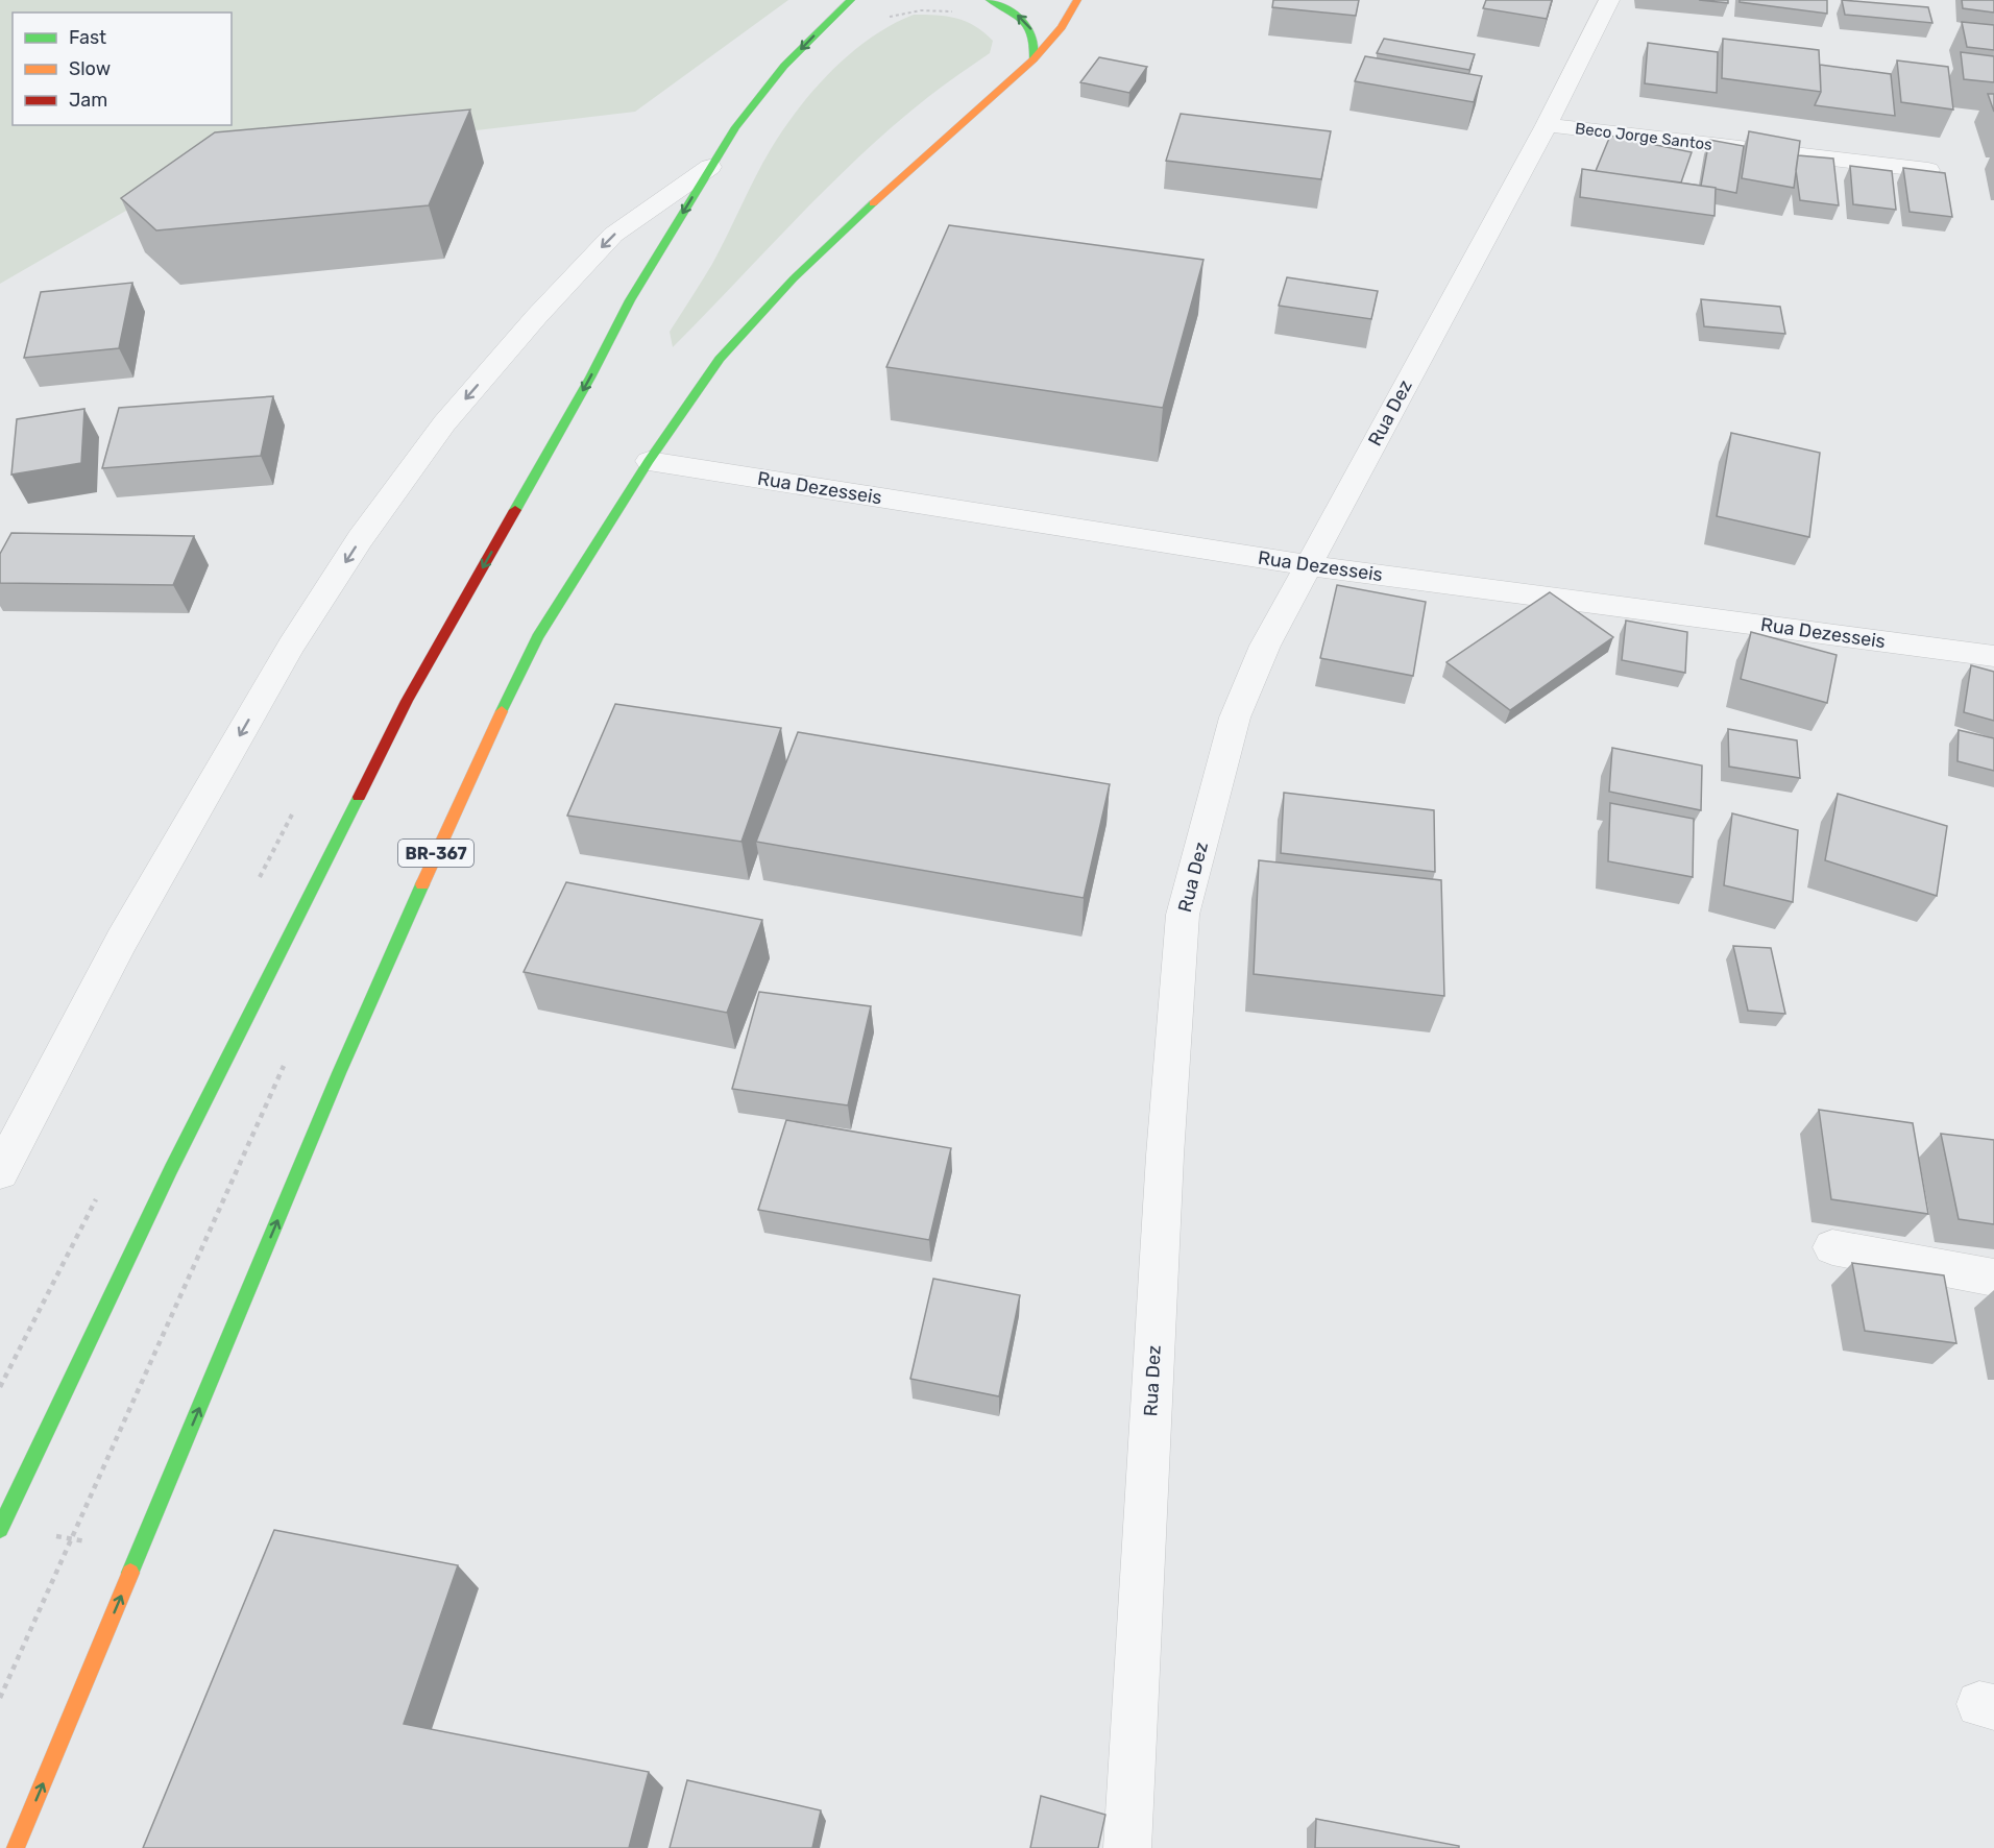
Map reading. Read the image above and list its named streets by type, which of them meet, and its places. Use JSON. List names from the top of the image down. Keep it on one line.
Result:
{"streets":{"main road":["BR-367"],"street":["Beco Jorge Santos","Rua Dez","Rua Dezesseis"]},"crossings":[["Beco Jorge Santos","Rua Dez"],["Rua Dez","Rua Dezesseis"],["Rua Dezesseis","BR-367"]],"legend":["Fast","Slow","Jam"]}
